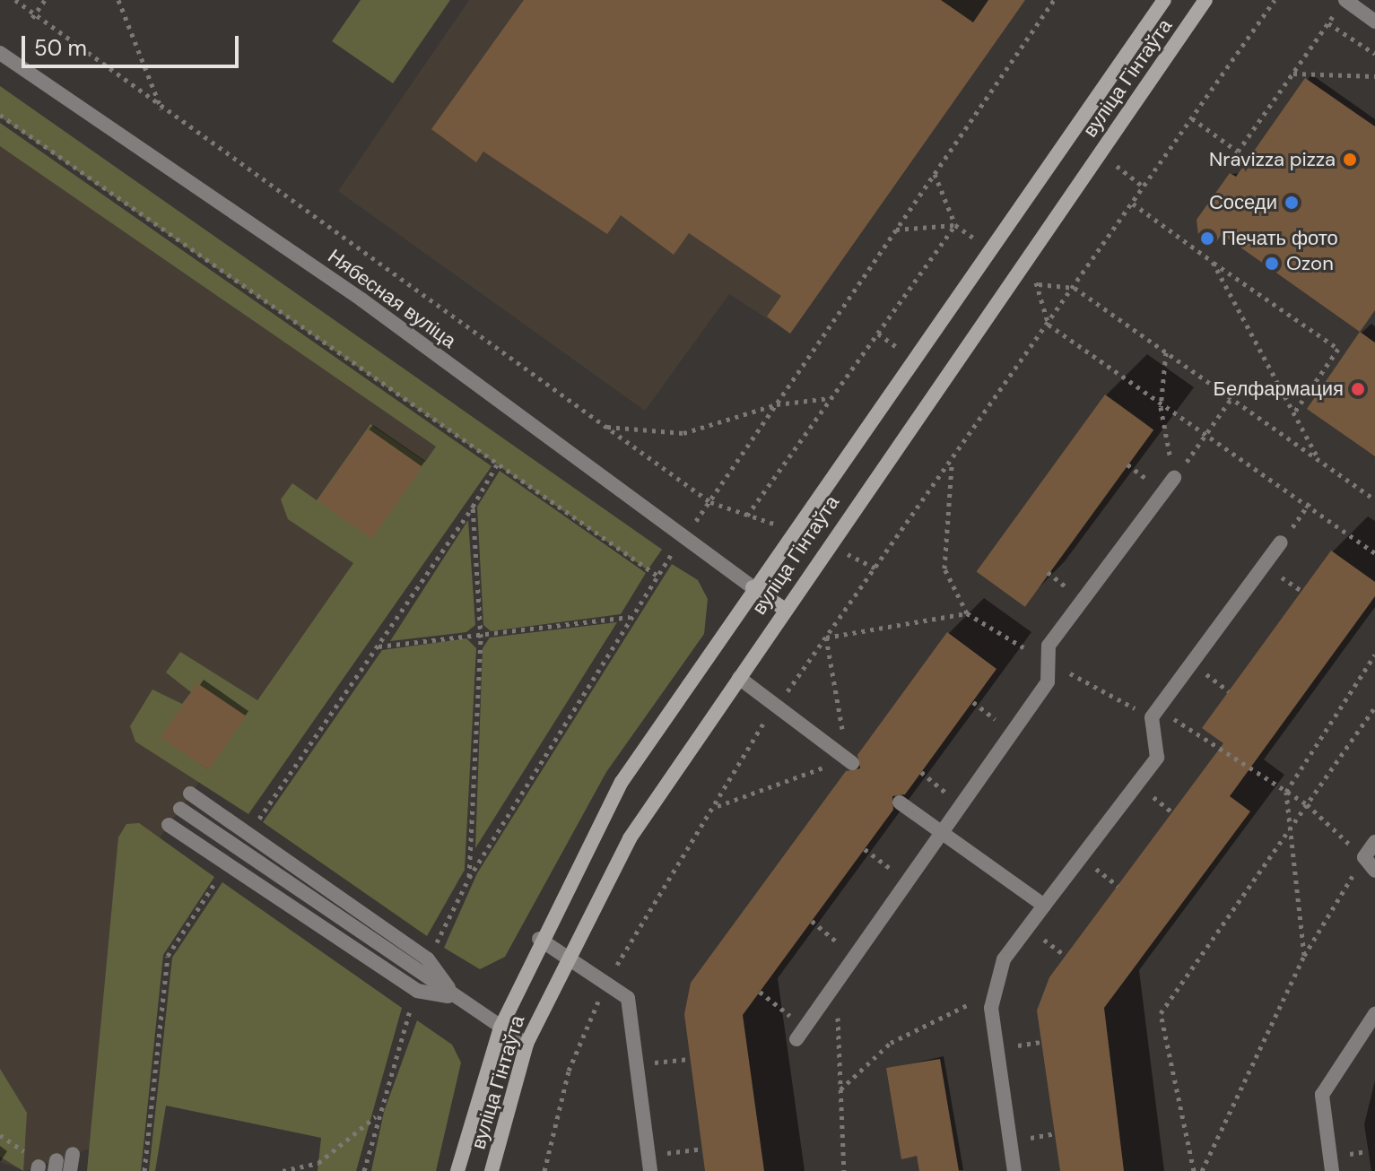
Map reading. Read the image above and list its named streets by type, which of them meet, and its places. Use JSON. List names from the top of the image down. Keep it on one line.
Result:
{"streets":{"main road":["вуліца Гінтаўта"],"street":["Нябесная вуліца"]},"crossings":[["вуліца Гінтаўта","Нябесная вуліца"]],"places":["Nravizza pizza","Соседи","Печать фото","Ozon","Белфармация"],"scale_bar":"50 m"}
